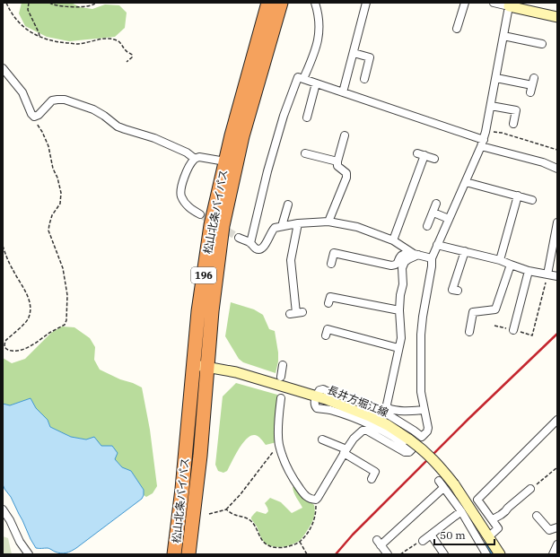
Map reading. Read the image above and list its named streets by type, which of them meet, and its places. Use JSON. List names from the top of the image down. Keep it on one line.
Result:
{"streets":{"highway":["松山北条バイパス","196"],"main road":["長井方堀江線"]},"crossings":[["松山北条バイパス","長井方堀江線"]],"scale_bar":"50 m"}
